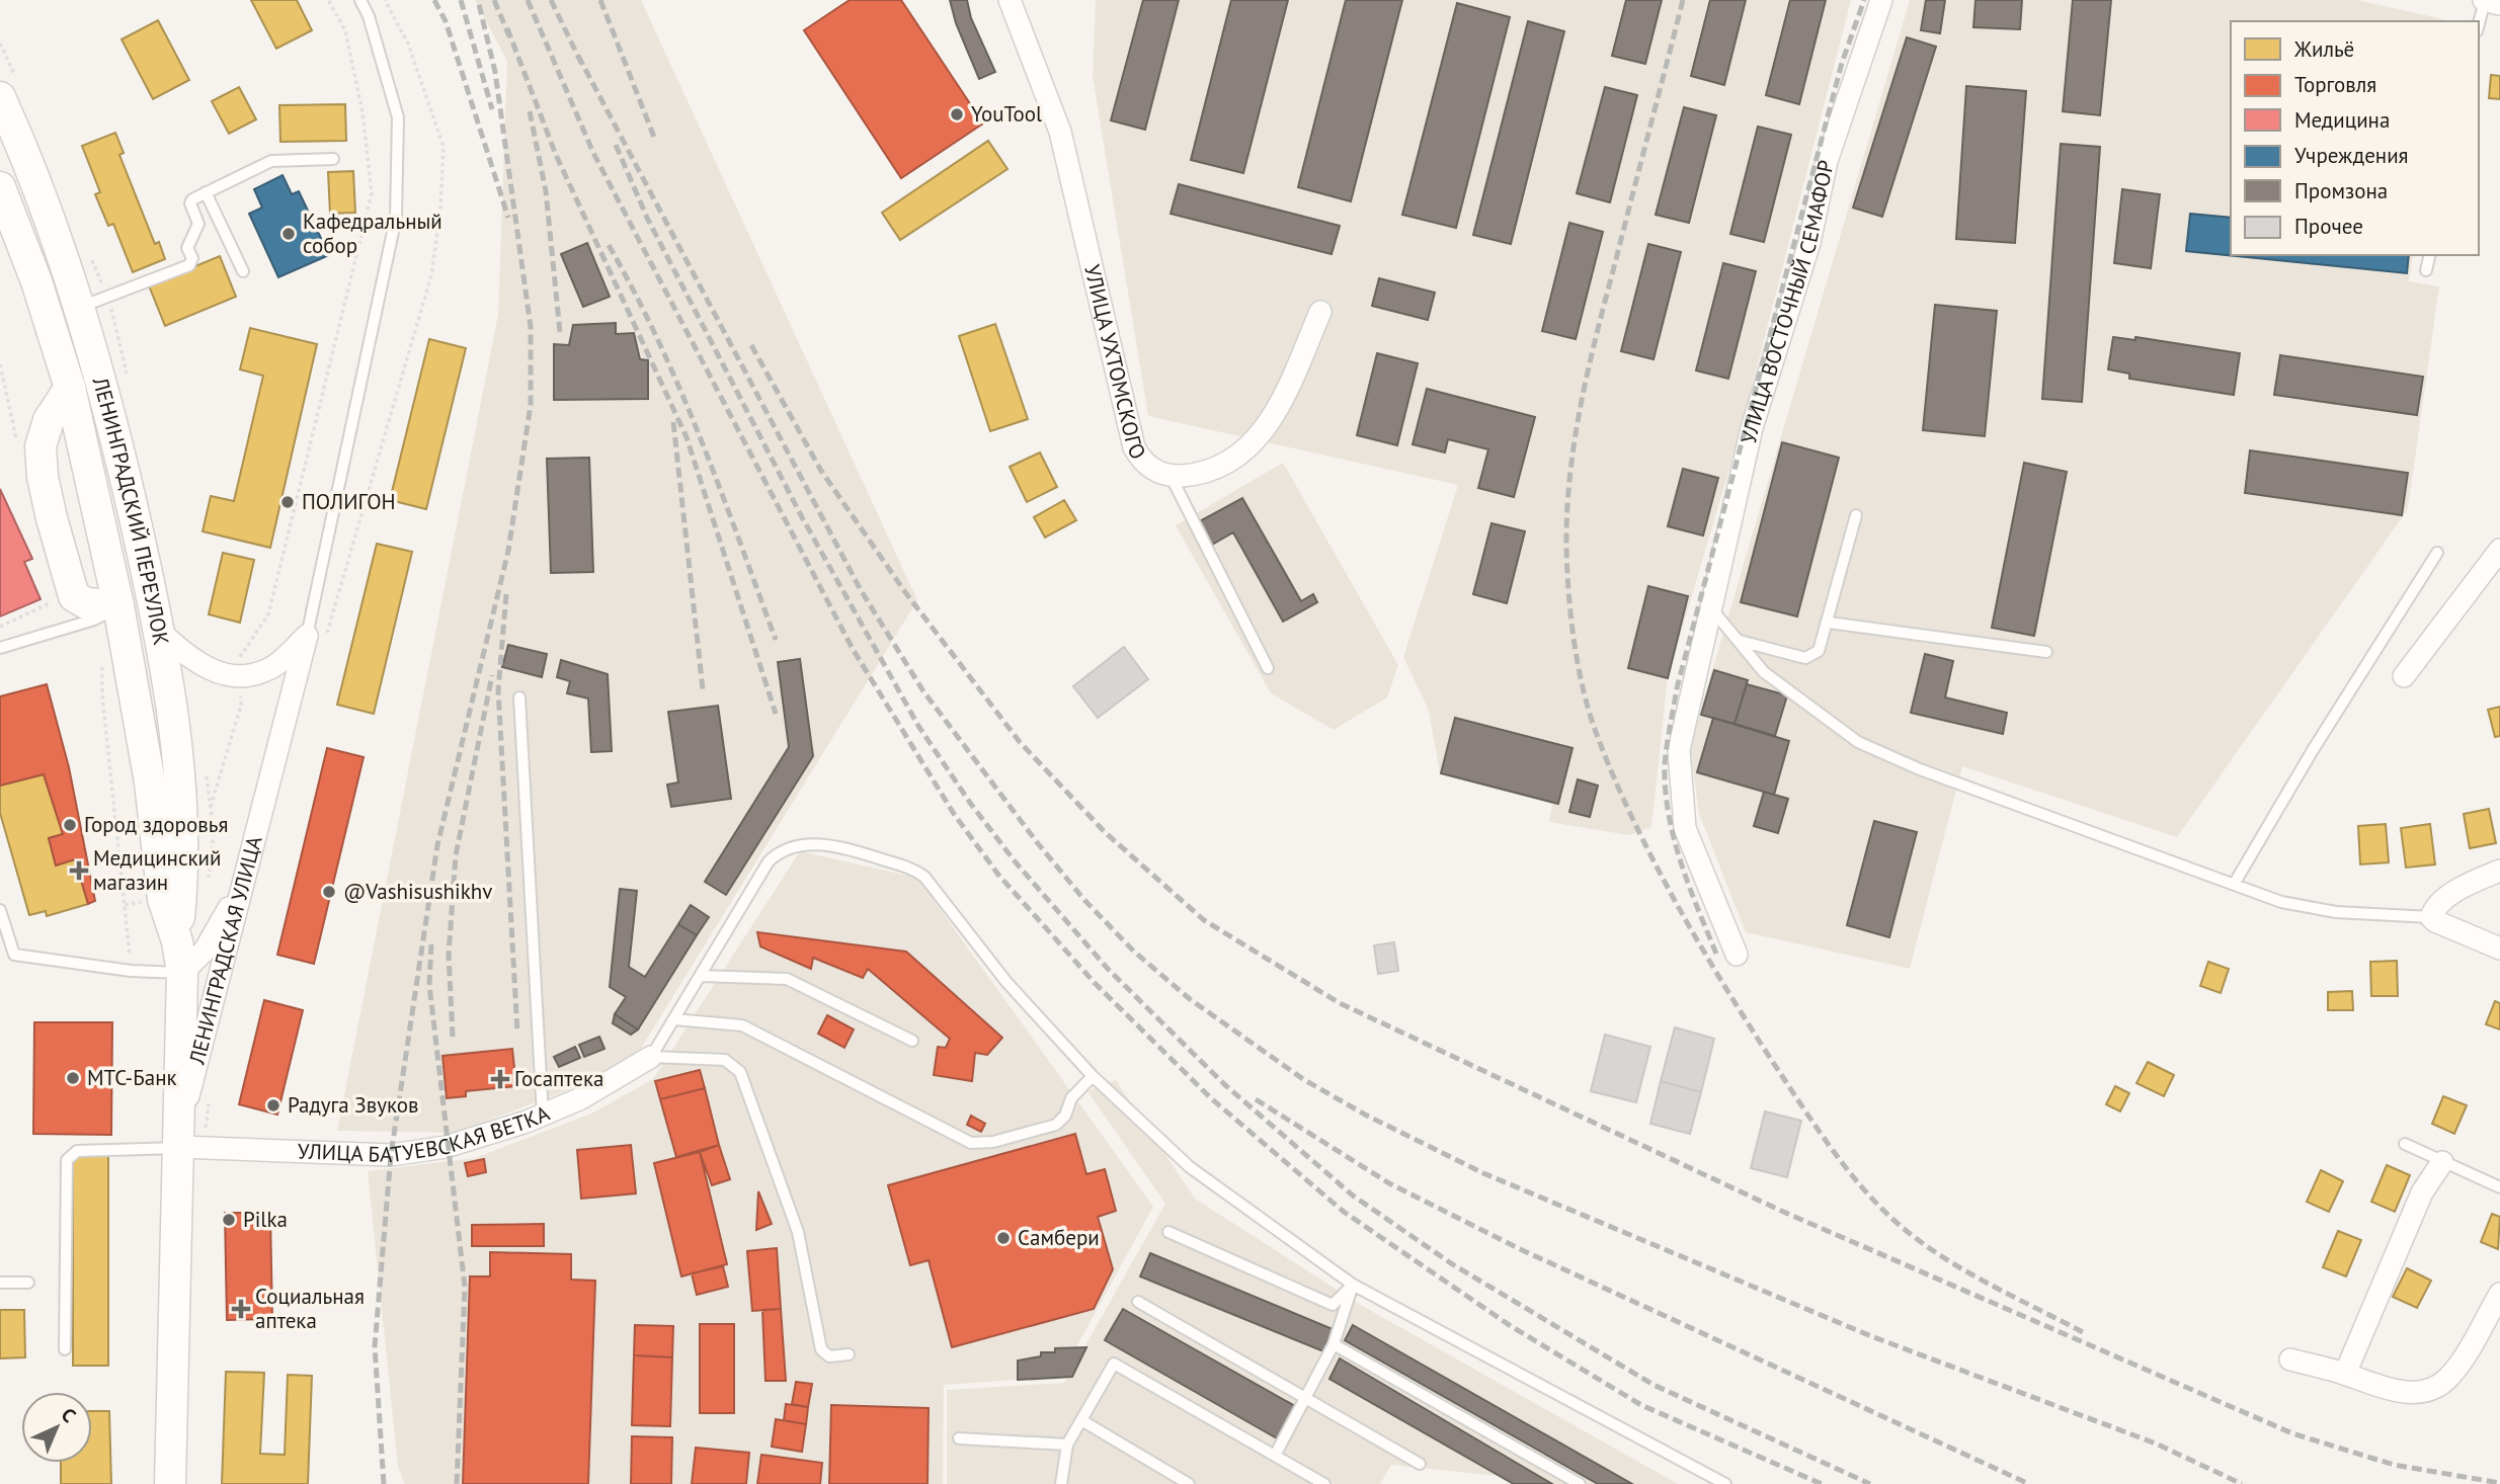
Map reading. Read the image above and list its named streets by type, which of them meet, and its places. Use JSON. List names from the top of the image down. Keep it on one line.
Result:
{"streets":{"main road":["ЛЕНИНГРАДСКИЙ ПЕРЕУЛОК","ЛЕНИНГРАДСКАЯ УЛИЦА"],"street":["УЛИЦА ВОСТОЧНЫЙ СЕМАФОР","УЛИЦА УХТОМСКОГО","УЛИЦА БАТУЕВСКАЯ ВЕТКА"]},"crossings":[["ЛЕНИНГРАДСКИЙ ПЕРЕУЛОК","ЛЕНИНГРАДСКАЯ УЛИЦА"],["ЛЕНИНГРАДСКИЙ ПЕРЕУЛОК","УЛИЦА БАТУЕВСКАЯ ВЕТКА"],["ЛЕНИНГРАДСКАЯ УЛИЦА","УЛИЦА БАТУЕВСКАЯ ВЕТКА"]],"places":{"other":["YouTool","Кафедральный собор","ПОЛИГОН","Город здоровья","@Vashisushikhv","МТС-Банк","Радуга Звуков","Pilka","Самбери"],"health":["Медицинский магазин","Госаптека","Социальная аптека"]},"legend":["Жильё","Торговля","Медицина","Учреждения","Промзона","Прочее"],"north":"top right"}
